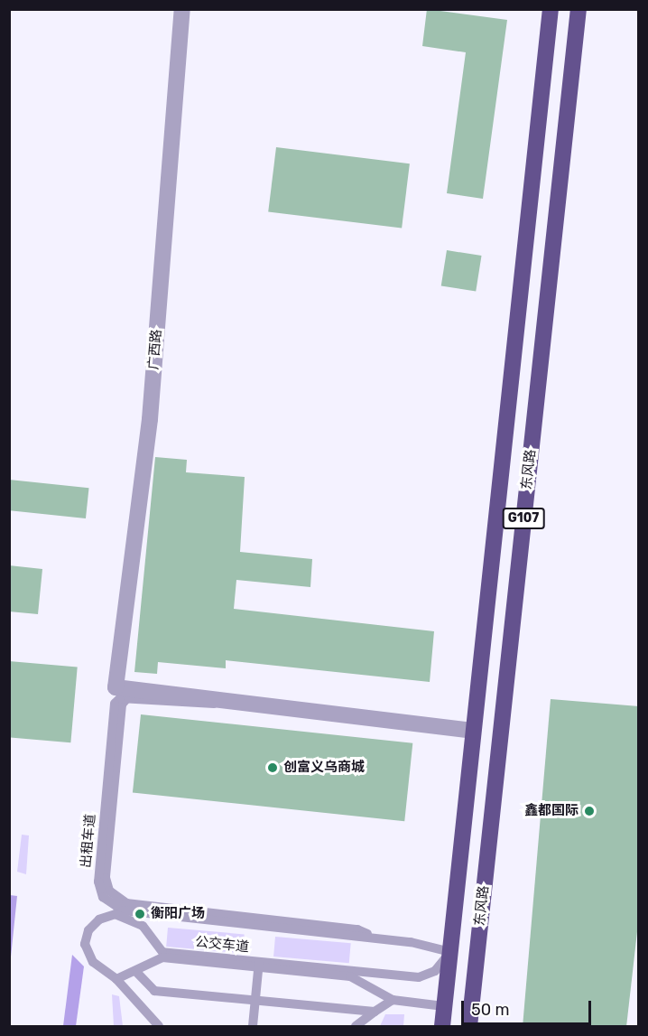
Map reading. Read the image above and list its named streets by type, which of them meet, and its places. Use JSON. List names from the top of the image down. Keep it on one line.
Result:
{"streets":{"highway":["东风路","G107"],"street":["广西路"],"lane":["出租车道","公交车道"]},"crossings":[["广西路","出租车道"],["东风路","出租车道"],["东风路","公交车道"],["出租车道","公交车道"]],"places":["创富义乌商城","鑫都国际","衡阳广场"],"scale_bar":"50 m"}
